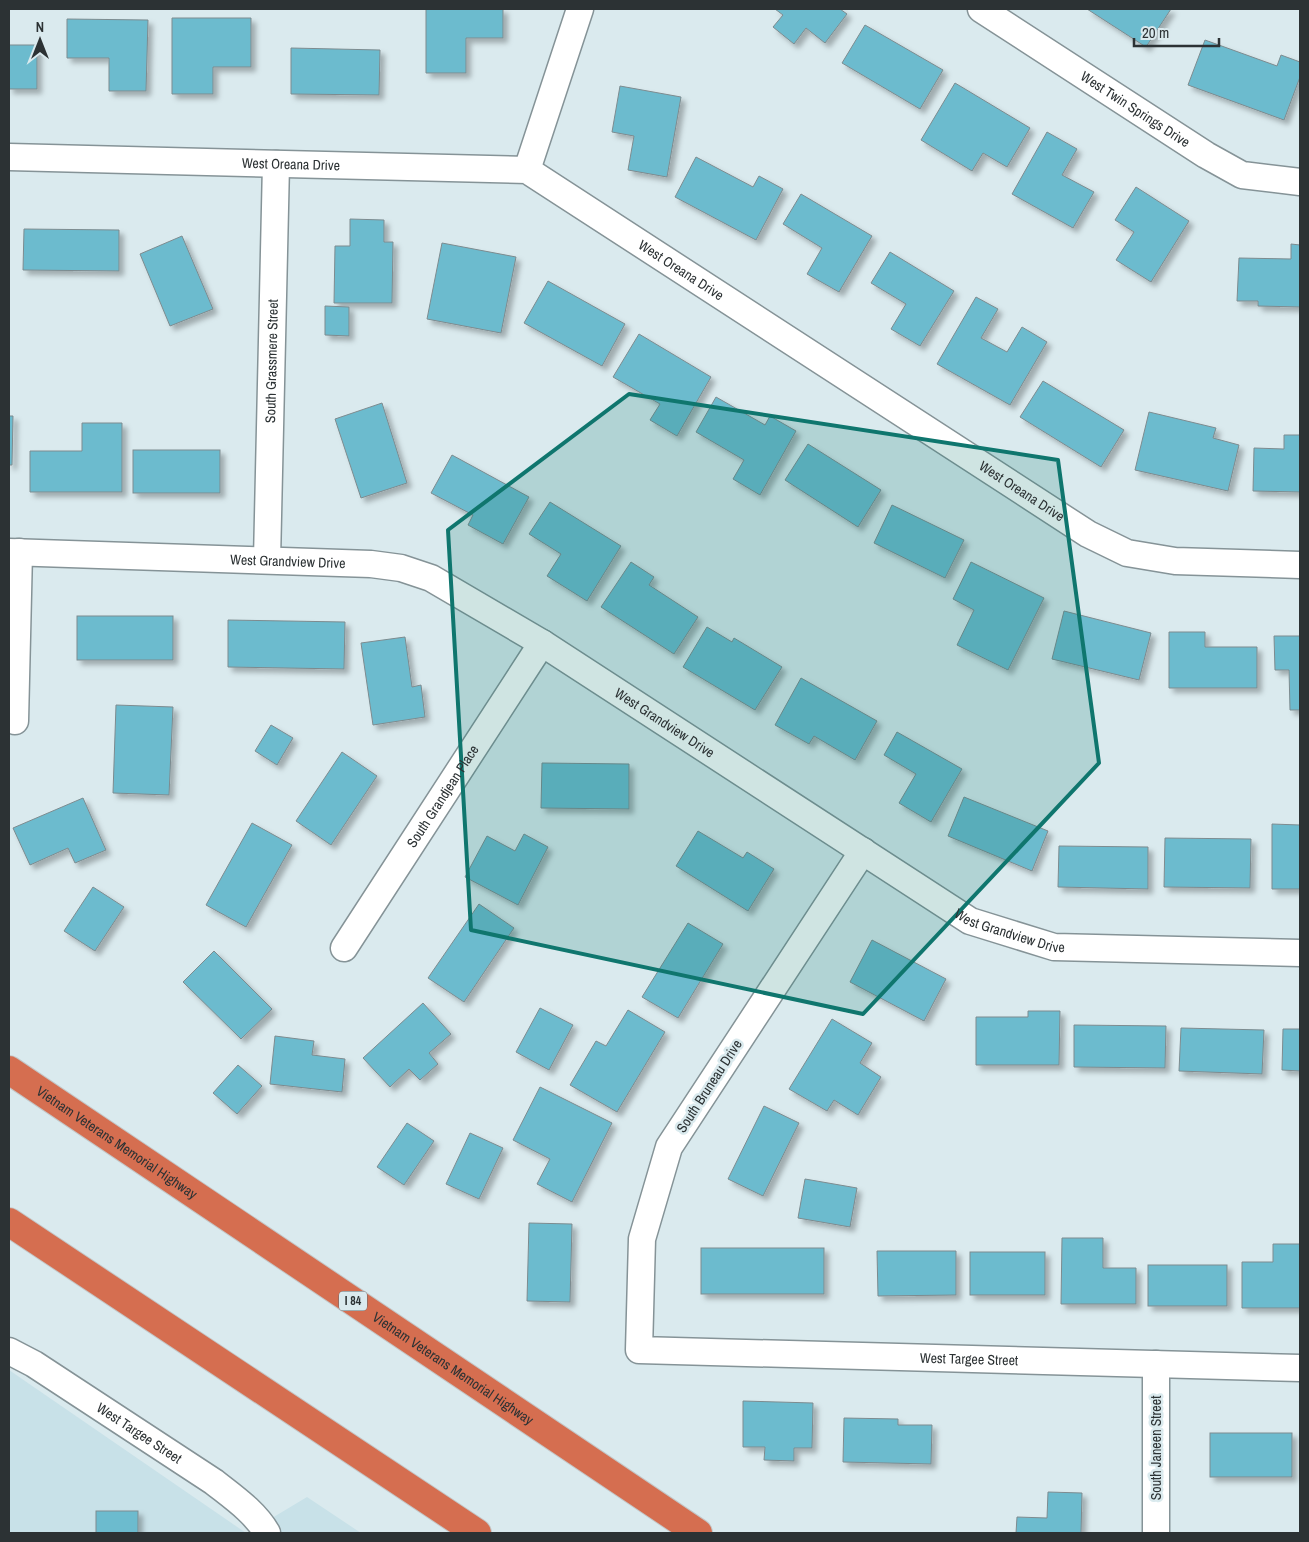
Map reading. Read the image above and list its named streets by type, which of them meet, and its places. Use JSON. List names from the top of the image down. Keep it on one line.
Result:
{"streets":{"highway":["Vietnam Veterans Memorial Highway","I 84"],"street":["West Twin Springs Drive","West Oreana Drive","South Grassmere Street","West Grandview Drive","South Grandjean Place","South Bruneau Drive","West Targee Street","South Janeen Street"]},"crossings":[["West Oreana Drive","South Grassmere Street"],["South Grassmere Street","West Grandview Drive"],["West Grandview Drive","South Grandjean Place"],["West Grandview Drive","South Bruneau Drive"],["South Bruneau Drive","West Targee Street"],["West Targee Street","South Janeen Street"]],"scale_bar":"20 m","north":"top"}
